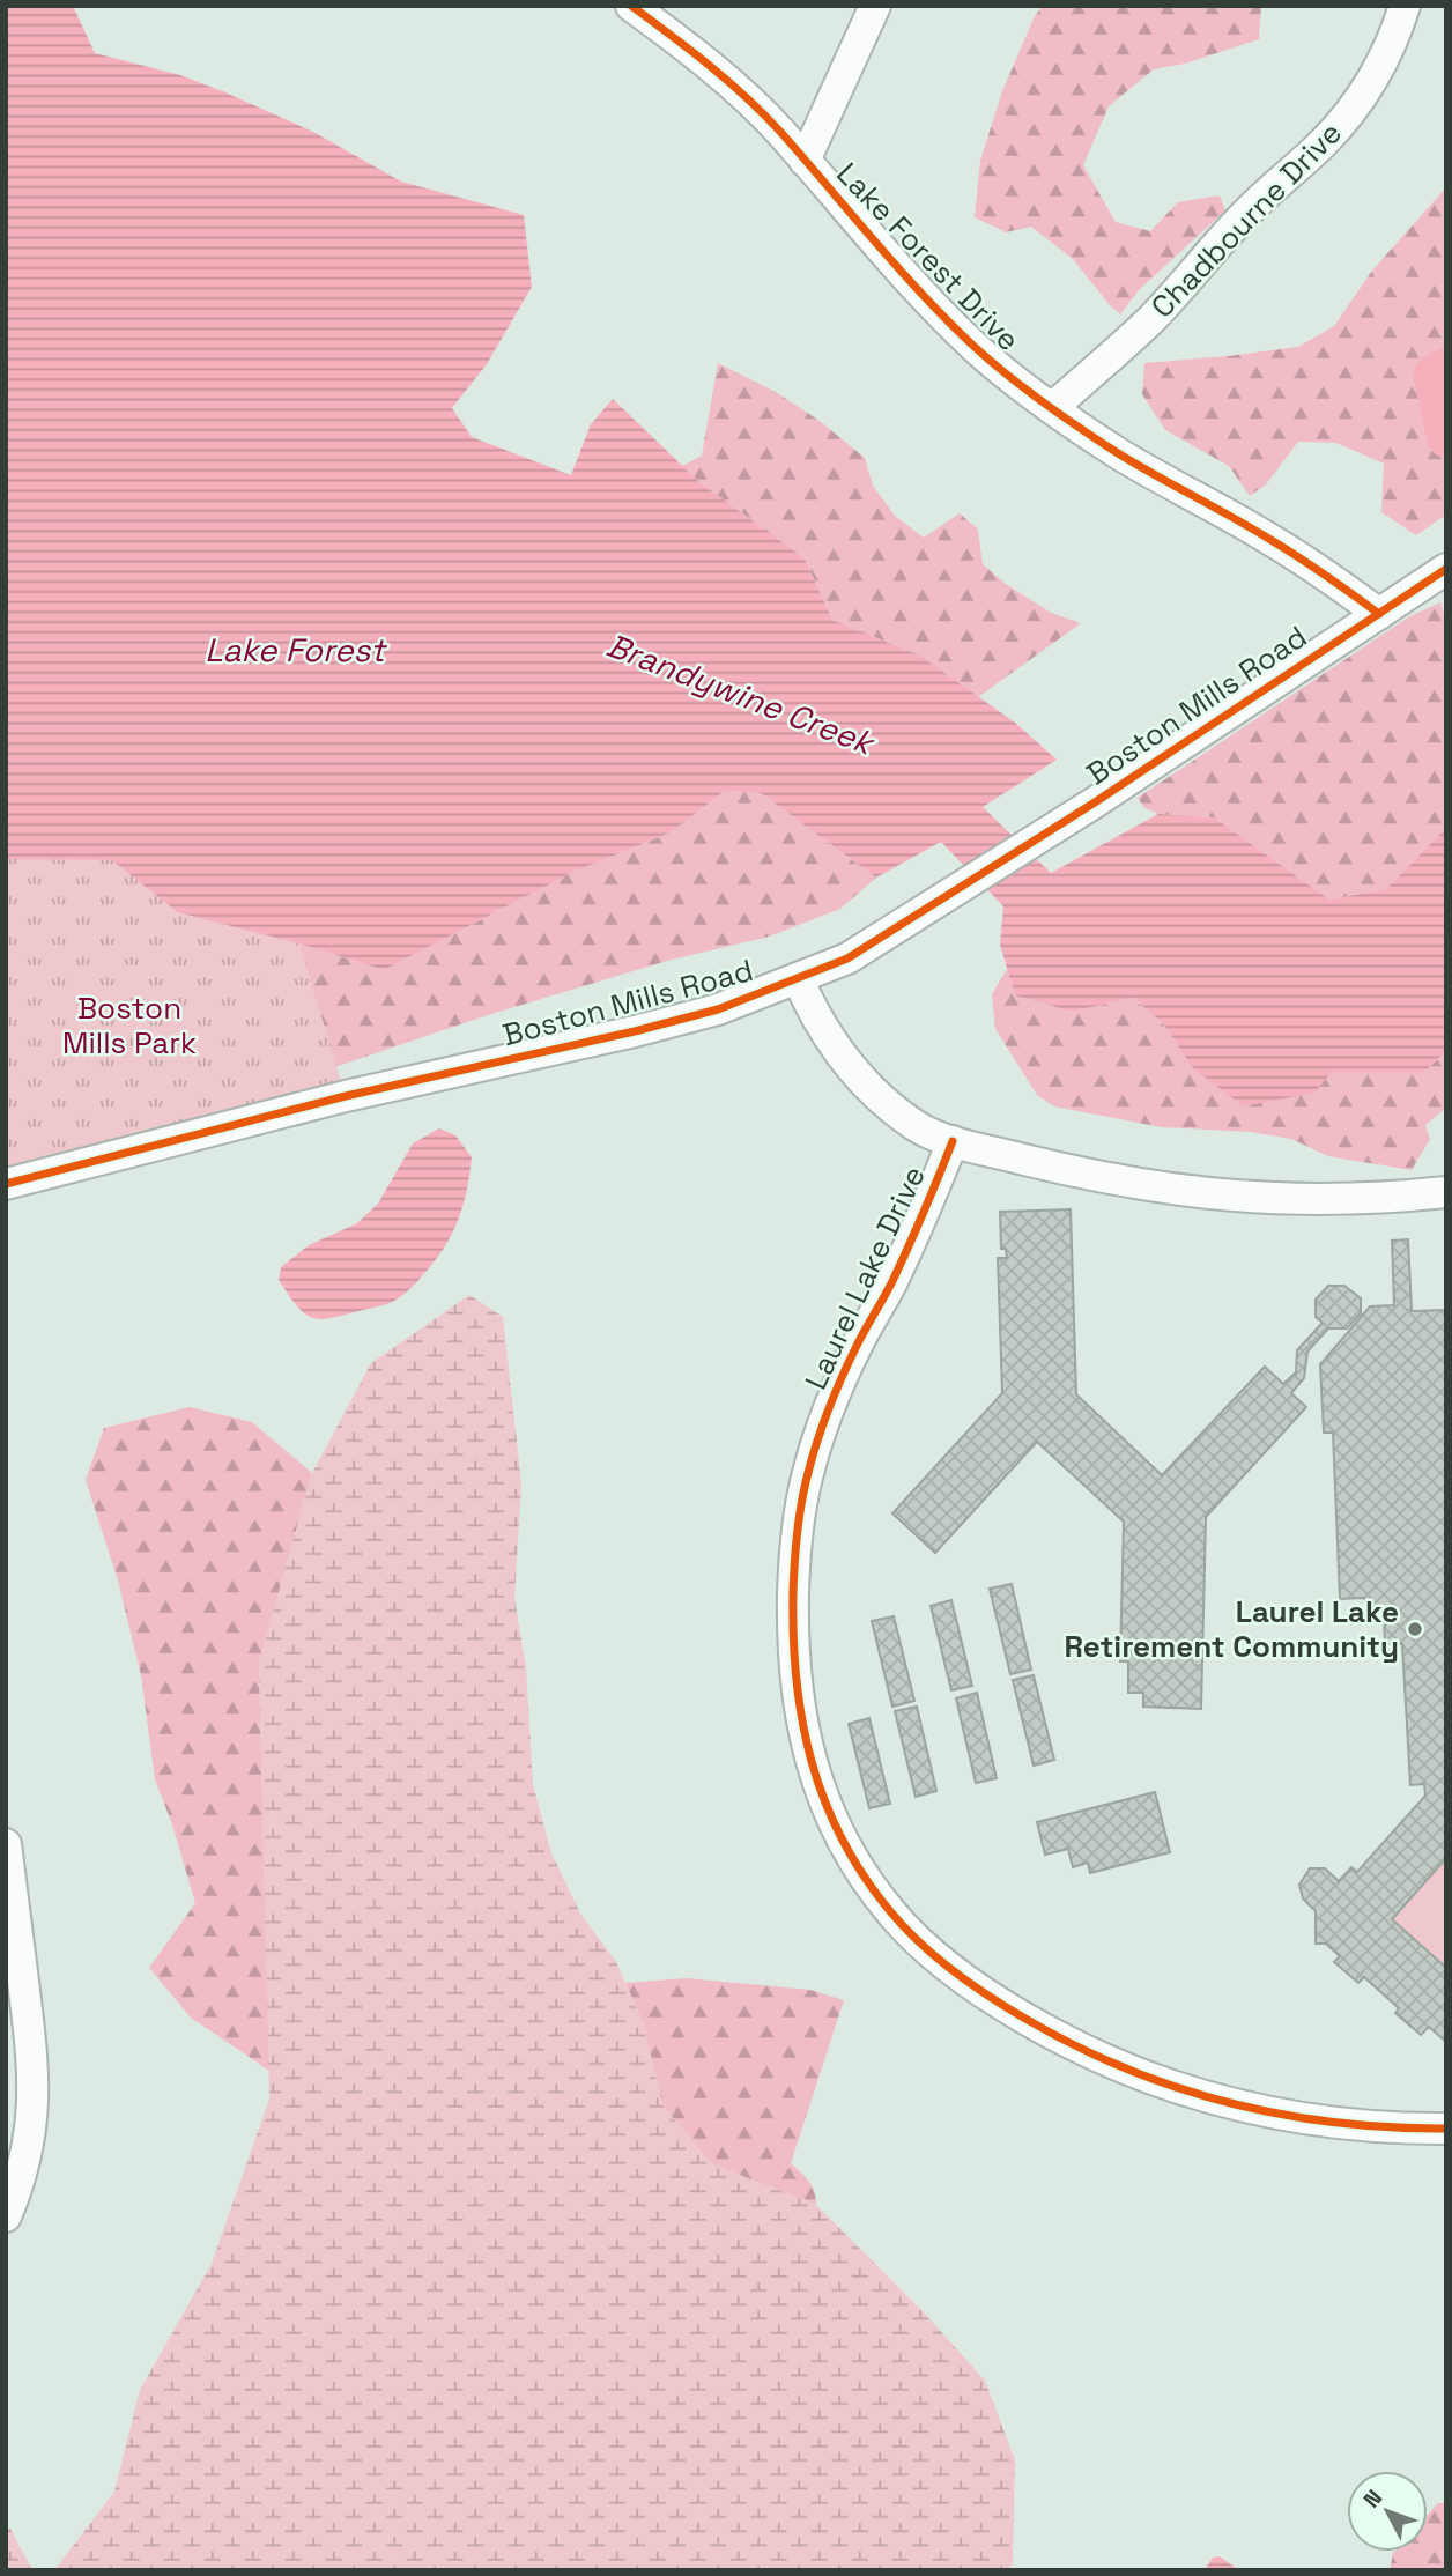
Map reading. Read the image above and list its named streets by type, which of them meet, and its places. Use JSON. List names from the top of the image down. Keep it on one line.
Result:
{"streets":{"street":["Chadbourne Drive","Lake Forest Drive","Boston Mills Road","Laurel Lake Drive"]},"crossings":[["Chadbourne Drive","Lake Forest Drive"],["Lake Forest Drive","Boston Mills Road"],["Boston Mills Road","Laurel Lake Drive"]],"water":["Lake Forest","Brandywine Creek"],"parks":["Boston Mills Park"],"places":["Laurel Lake Retirement Community"],"north":"top left"}
